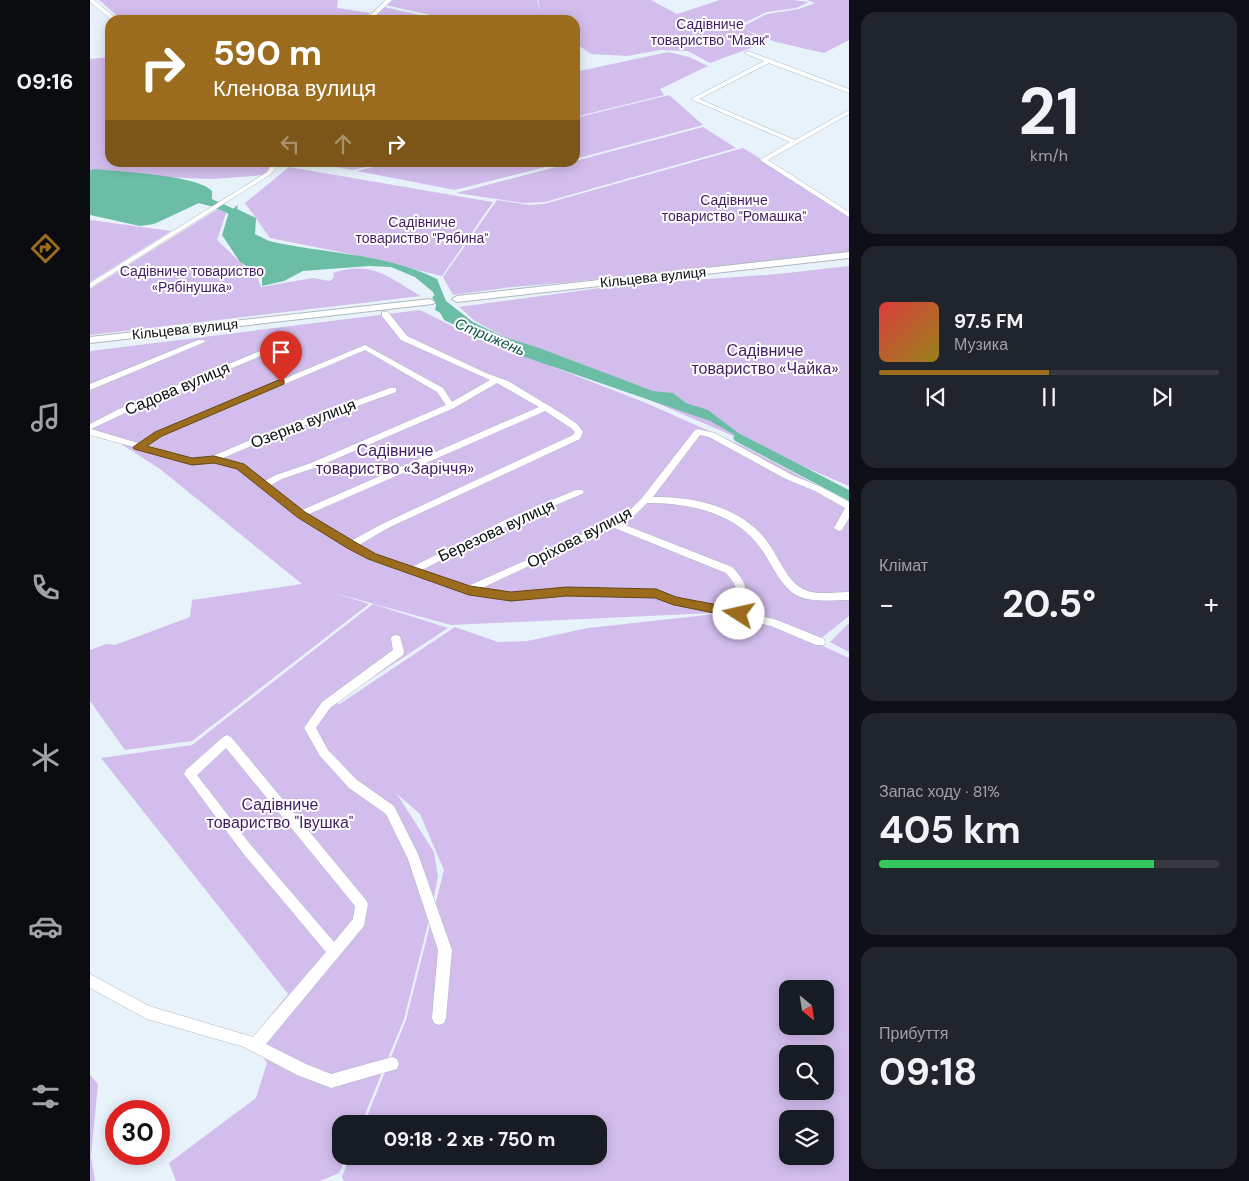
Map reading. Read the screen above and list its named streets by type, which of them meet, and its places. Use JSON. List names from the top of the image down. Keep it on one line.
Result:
{"streets":{"main road":["Кільцева вулиця"],"street":["Садова вулиця","Озерна вулиця","Березова вулиця","Оріхова вулиця"]},"water":["Стрижень"],"parks":["Садівниче товариство \"Маяк\"","Садівниче товариство \"Ромашка\"","Садівниче товариство \"Рябина\"","Садівниче товариство «Рябінушка»","Садівниче товариство «Чайка»","Садівниче товариство «Заріччя»","Садівниче товариство \"Івушка\""],"north":"bottom right","page":{"tabs":"09:16","tile":[["21","km/h"],"Клімат",["Запас ходу · 81%","405 km"],["Прибуття","09:18"]],"turn":["590 m","Кленова вулиця"],"song":["97.5 FM","Музика"],"heat":["−","20.5°","+"],"limit":"30","trip":"09:18 · 2 хв · 750 m"}}
